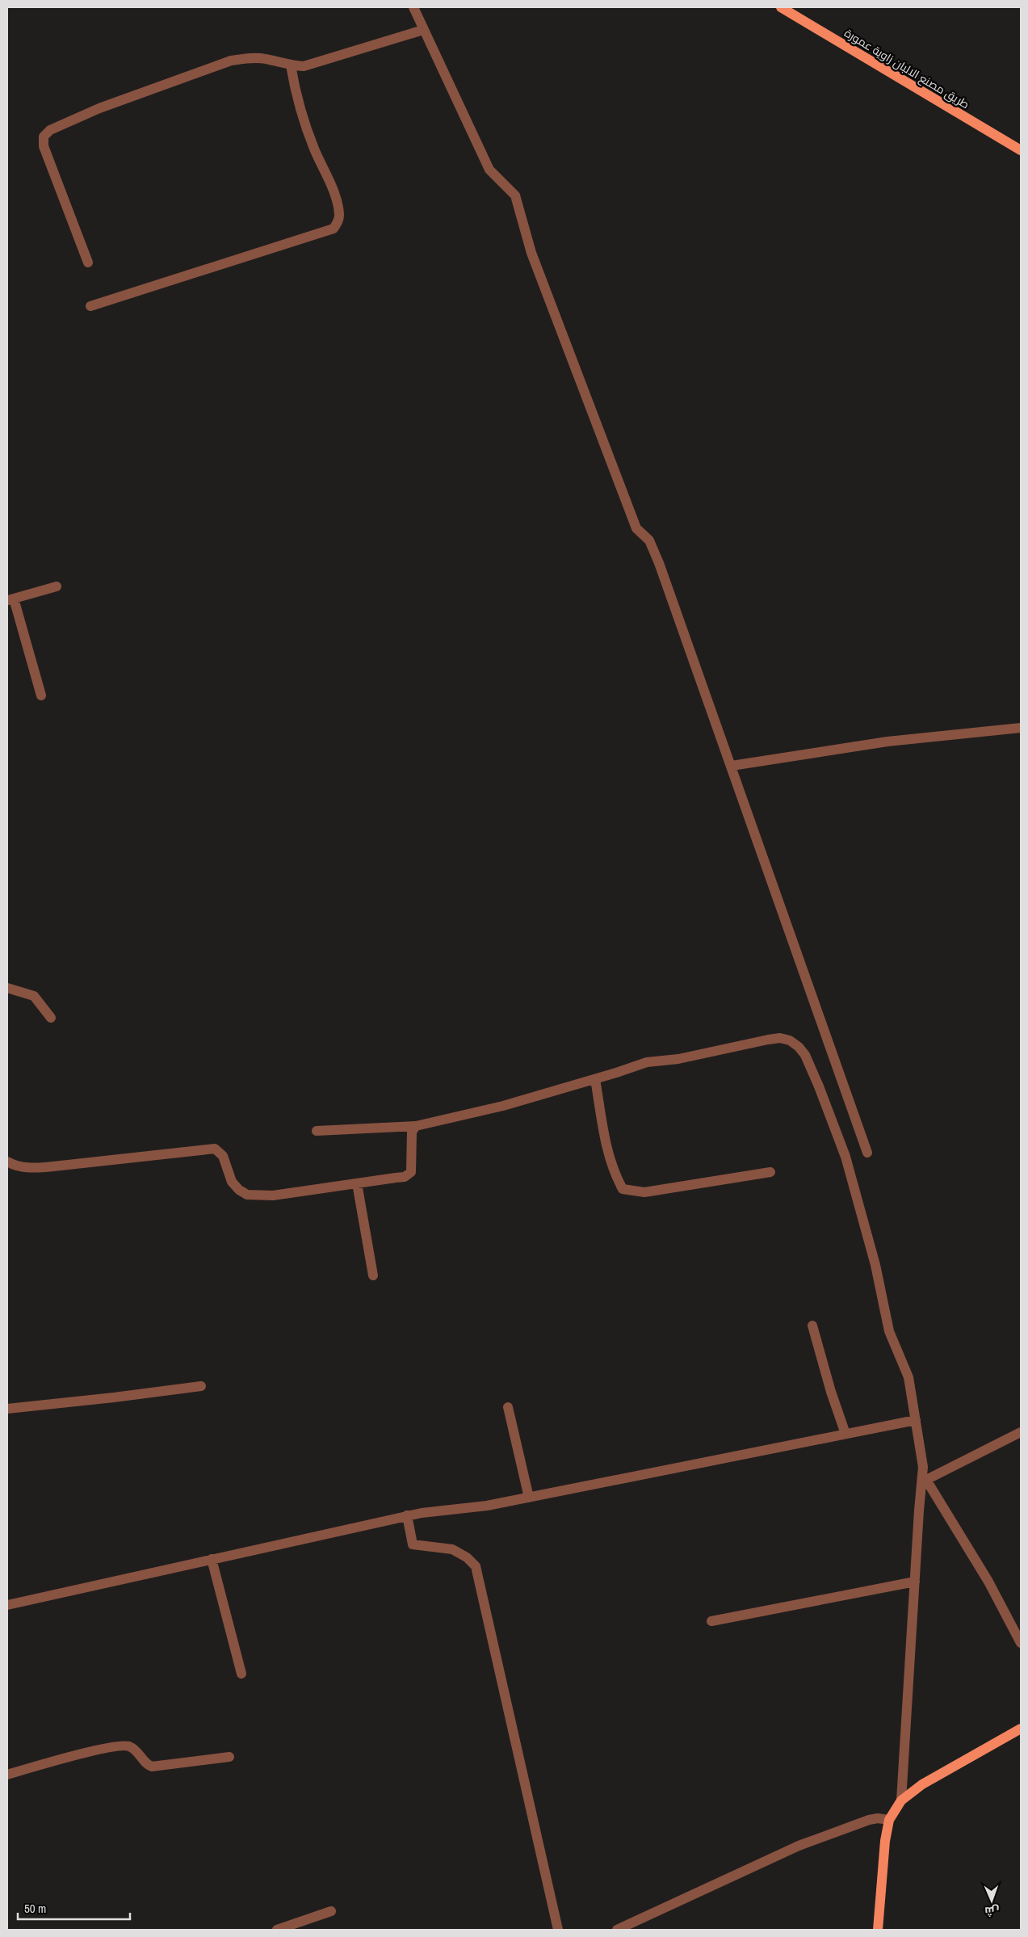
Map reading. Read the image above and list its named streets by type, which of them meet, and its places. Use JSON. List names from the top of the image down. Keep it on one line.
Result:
{"streets":{"main road":["طريق مصنع الالبان زاوية عمورة"]},"scale_bar":"50 m","north":"bottom"}
